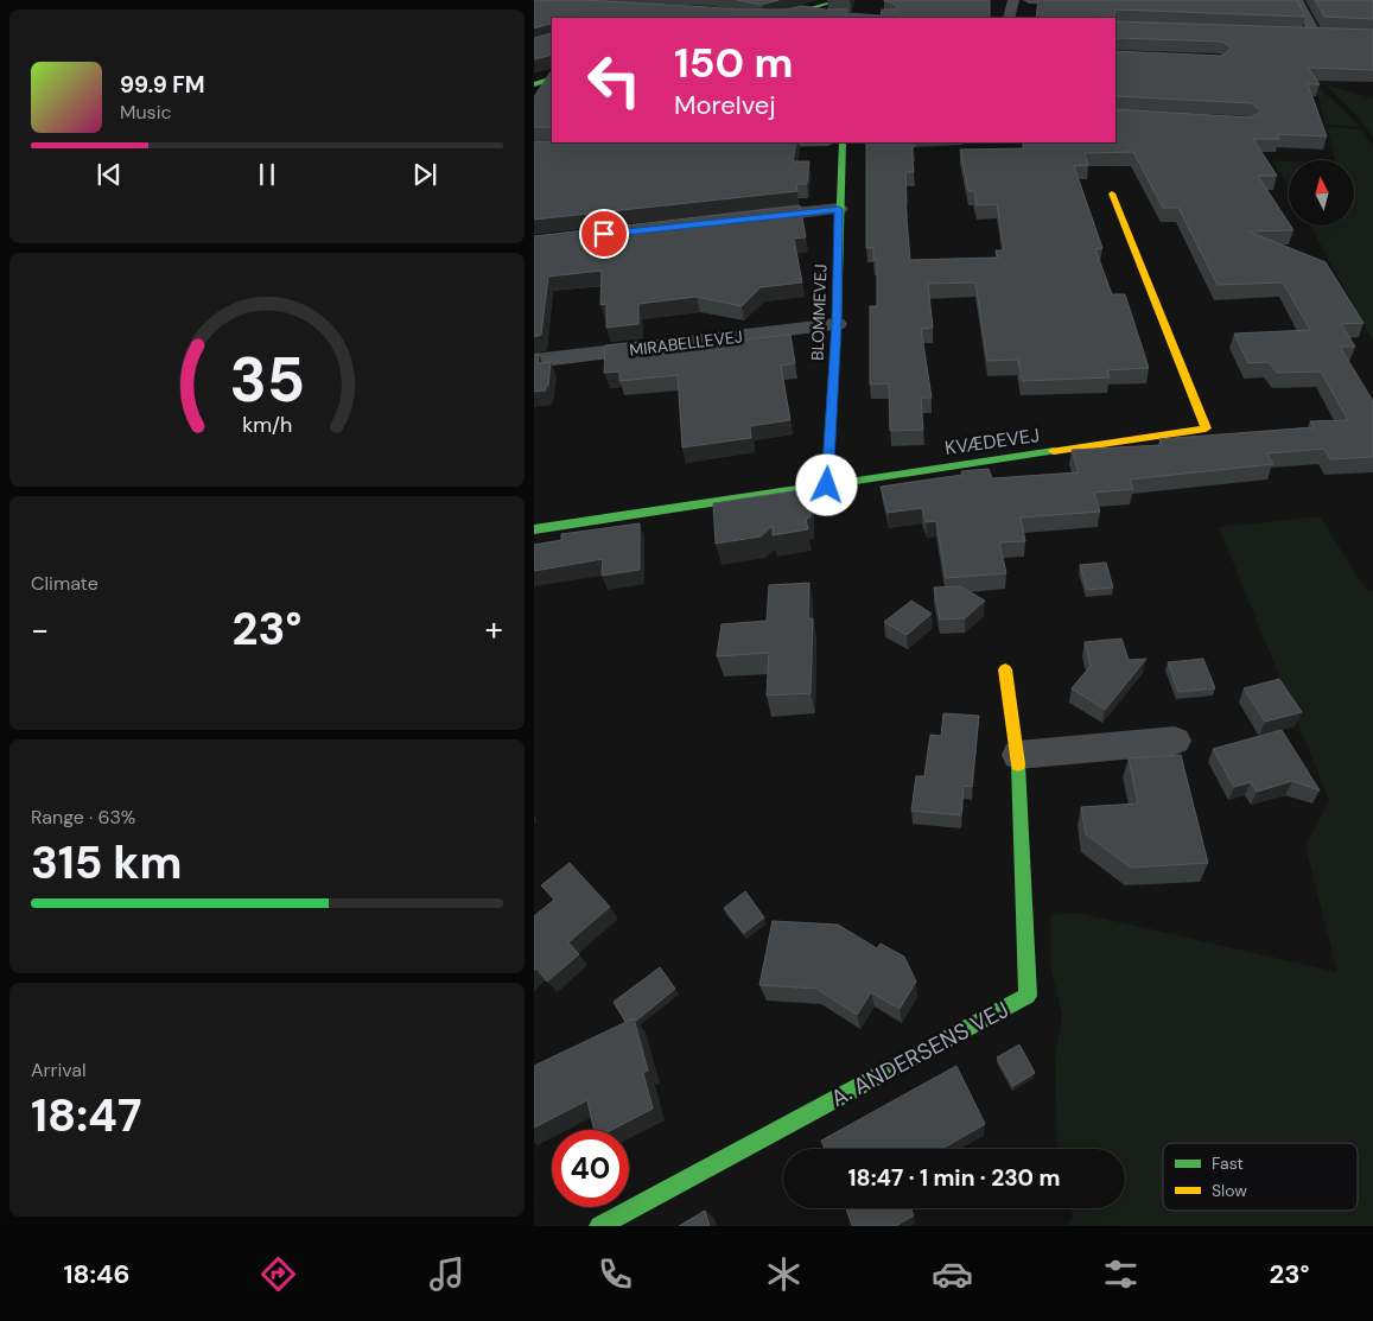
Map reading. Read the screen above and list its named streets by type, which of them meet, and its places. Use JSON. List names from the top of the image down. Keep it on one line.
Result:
{"streets":{"street":["BLOMMEVEJ","MIRABELLEVEJ","KVÆDEVEJ","A. ANDERSENS VEJ"]},"crossings":[["BLOMMEVEJ","MIRABELLEVEJ"],["BLOMMEVEJ","KVÆDEVEJ"]],"legend":["Fast","Slow"],"north":"top","page":{"turn":["150 m","Morelvej"],"song":["99.9 FM","Music"],"tile":["Climate",["Range · 63%","315 km"],["Arrival","18:47"]],"heat":["−","23°","+"],"limit":"40","trip":"18:47 · 1 min · 230 m","tabs":["18:46","23°"],"gauge":["35","km/h"]}}
